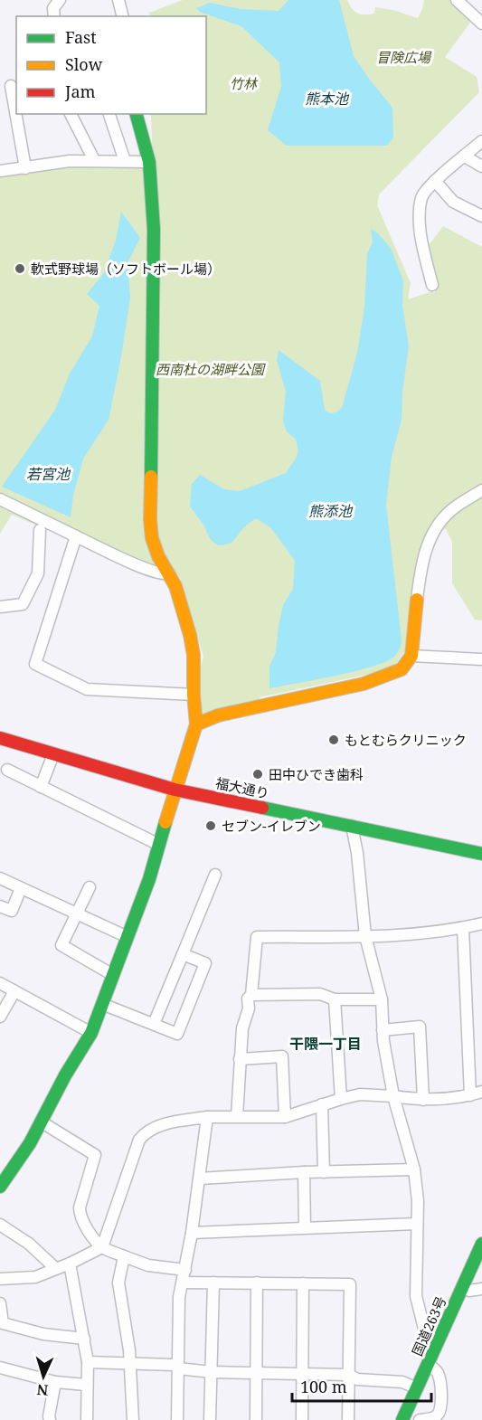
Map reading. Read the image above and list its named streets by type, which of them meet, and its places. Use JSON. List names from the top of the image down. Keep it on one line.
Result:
{"streets":{"main road":["福大通り","国道263号"]},"districts":["干隈一丁目"],"water":["熊本池","若宮池","熊添池"],"parks":["冒険広場","竹林","西南杜の湖畔公園"],"places":["軟式野球場（ソフトボール場）","もとむらクリニック","田中ひでき歯科","セブン-イレブン"],"legend":["Fast","Slow","Jam"],"scale_bar":"100 m","north":"bottom"}
